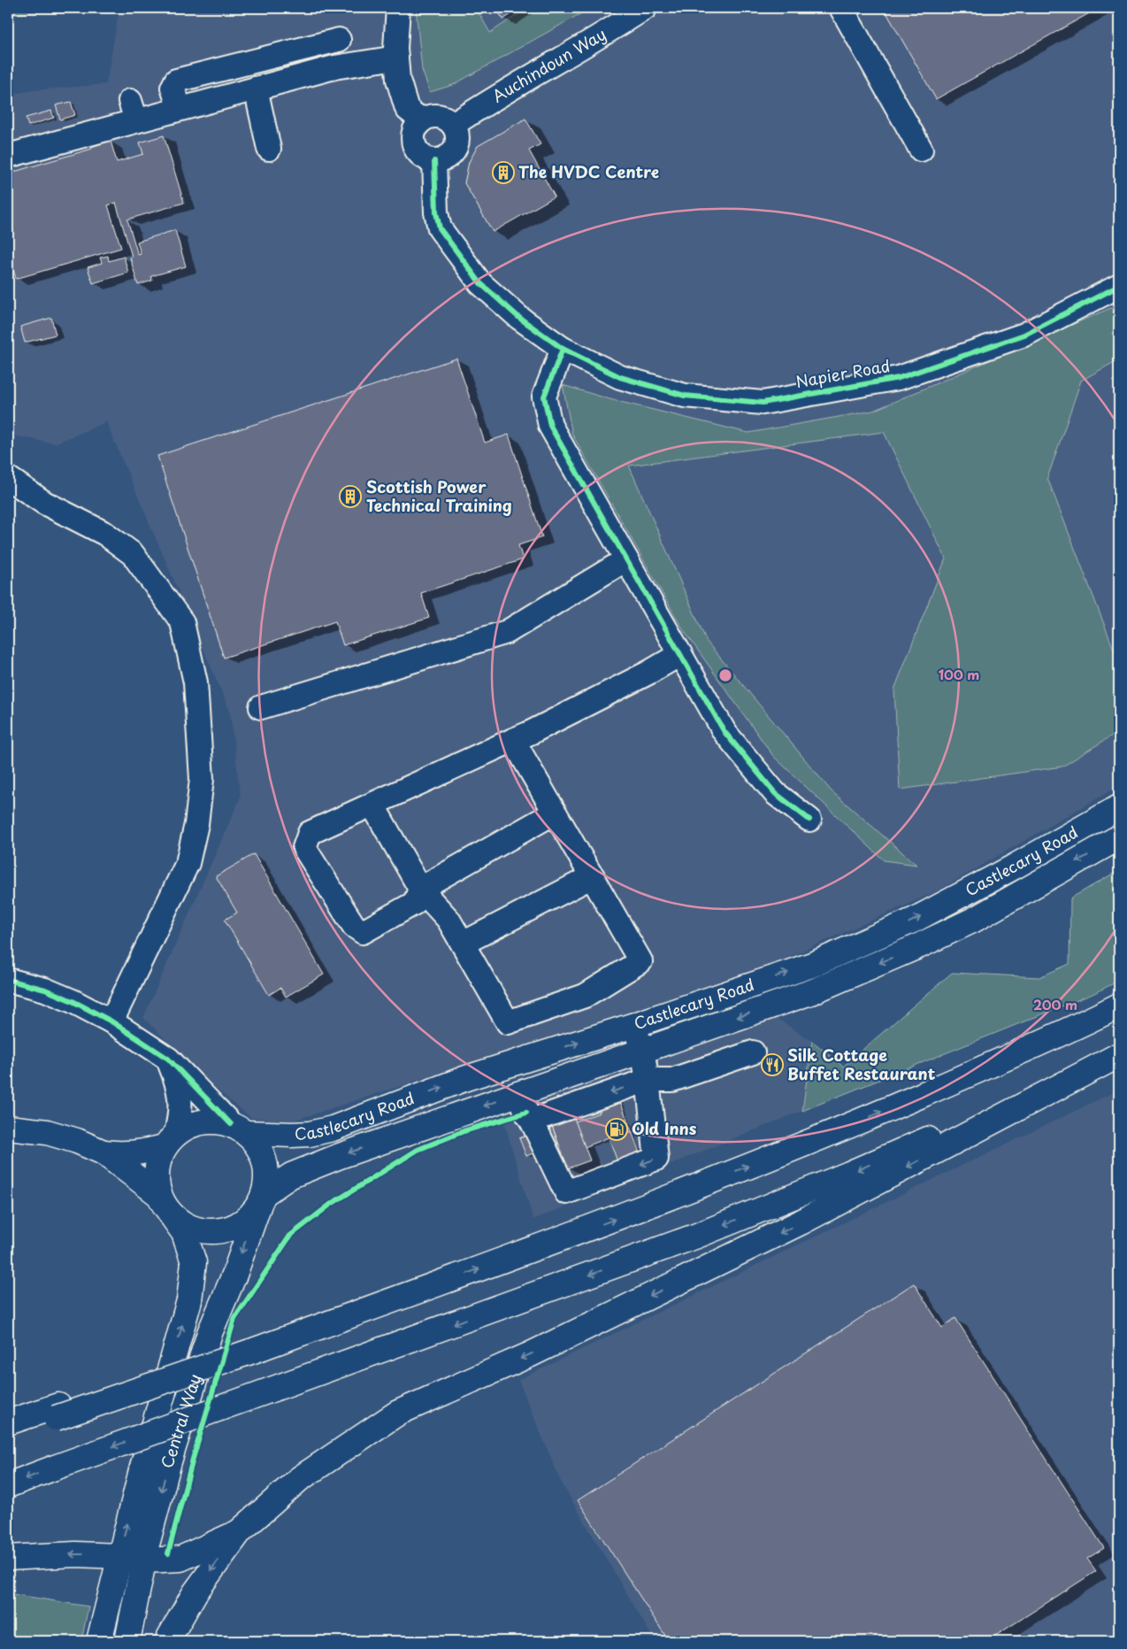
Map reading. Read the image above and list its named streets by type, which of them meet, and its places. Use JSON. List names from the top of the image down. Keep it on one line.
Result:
{"streets":{"main road":["Castlecary Road","Central Way"],"street":["Auchindoun Way","Napier Road"]},"crossings":[["Auchindoun Way","Napier Road"],["Castlecary Road","Central Way"]],"places":{"building":["The HVDC Centre","Scottish Power Technical Training"],"restaurant":["Silk Cottage Buffet Restaurant"],"fuel station":["Old Inns"]},"rings":["100 m","200 m"]}
